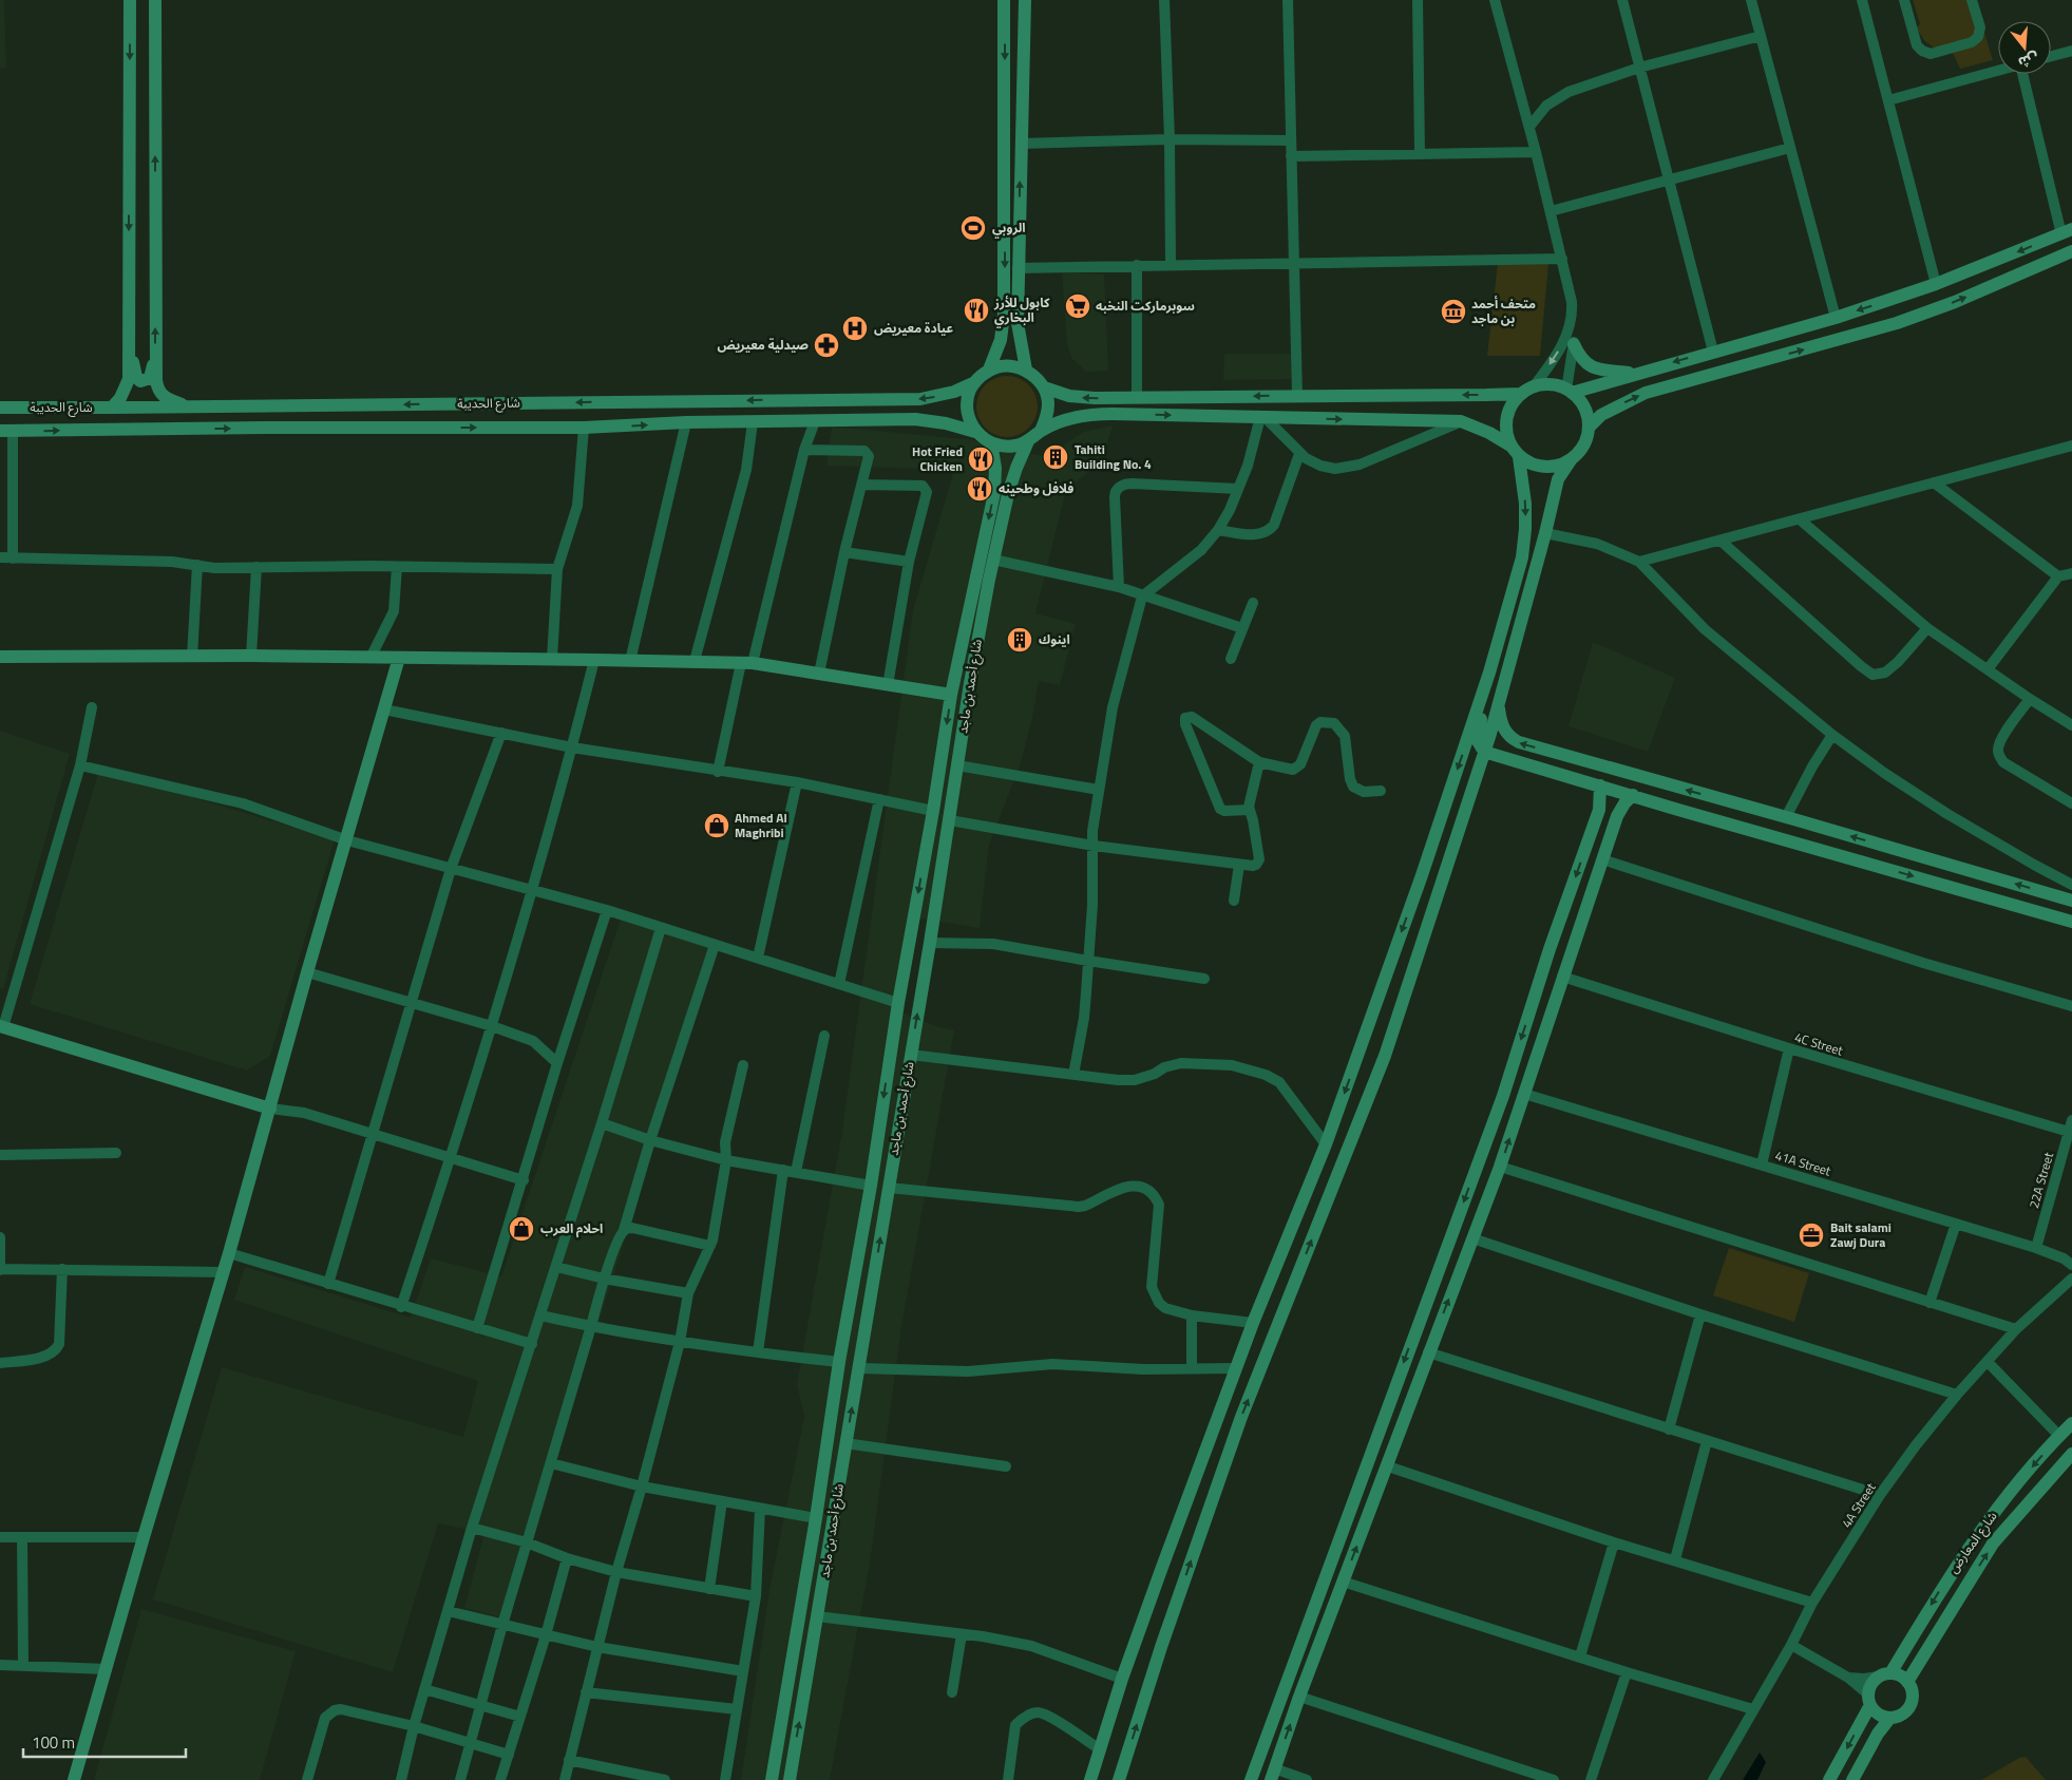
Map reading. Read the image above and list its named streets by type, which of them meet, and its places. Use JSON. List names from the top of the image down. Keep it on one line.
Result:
{"streets":{"street":["شارع الحديبة","شارع أحمد بن ماجد","4C Street","41A Street","22A Street","4A Street","شارع المعارض"]},"crossings":[["شارع الحديبة","شارع أحمد بن ماجد"],["4C Street","22A Street"],["41A Street","22A Street"]],"places":{"sports":["الروبي"],"supermarket":["سوبرماركت النخبه"],"restaurant":["كابول للأرز البخاري","Hot Fried Chicken","فلافل وطحينه"],"museum":["متحف أحمد بن ماجد"],"hospital":["عيادة معيريض"],"pharmacy":["صيدلية معيريض"],"building":["Tahiti Building No. 4","اينوك"],"shop":["Ahmed Al Maghribi","احلام العرب"],"office":["Bait salami Zawj Dura"]},"scale_bar":"100 m","north":"bottom"}
